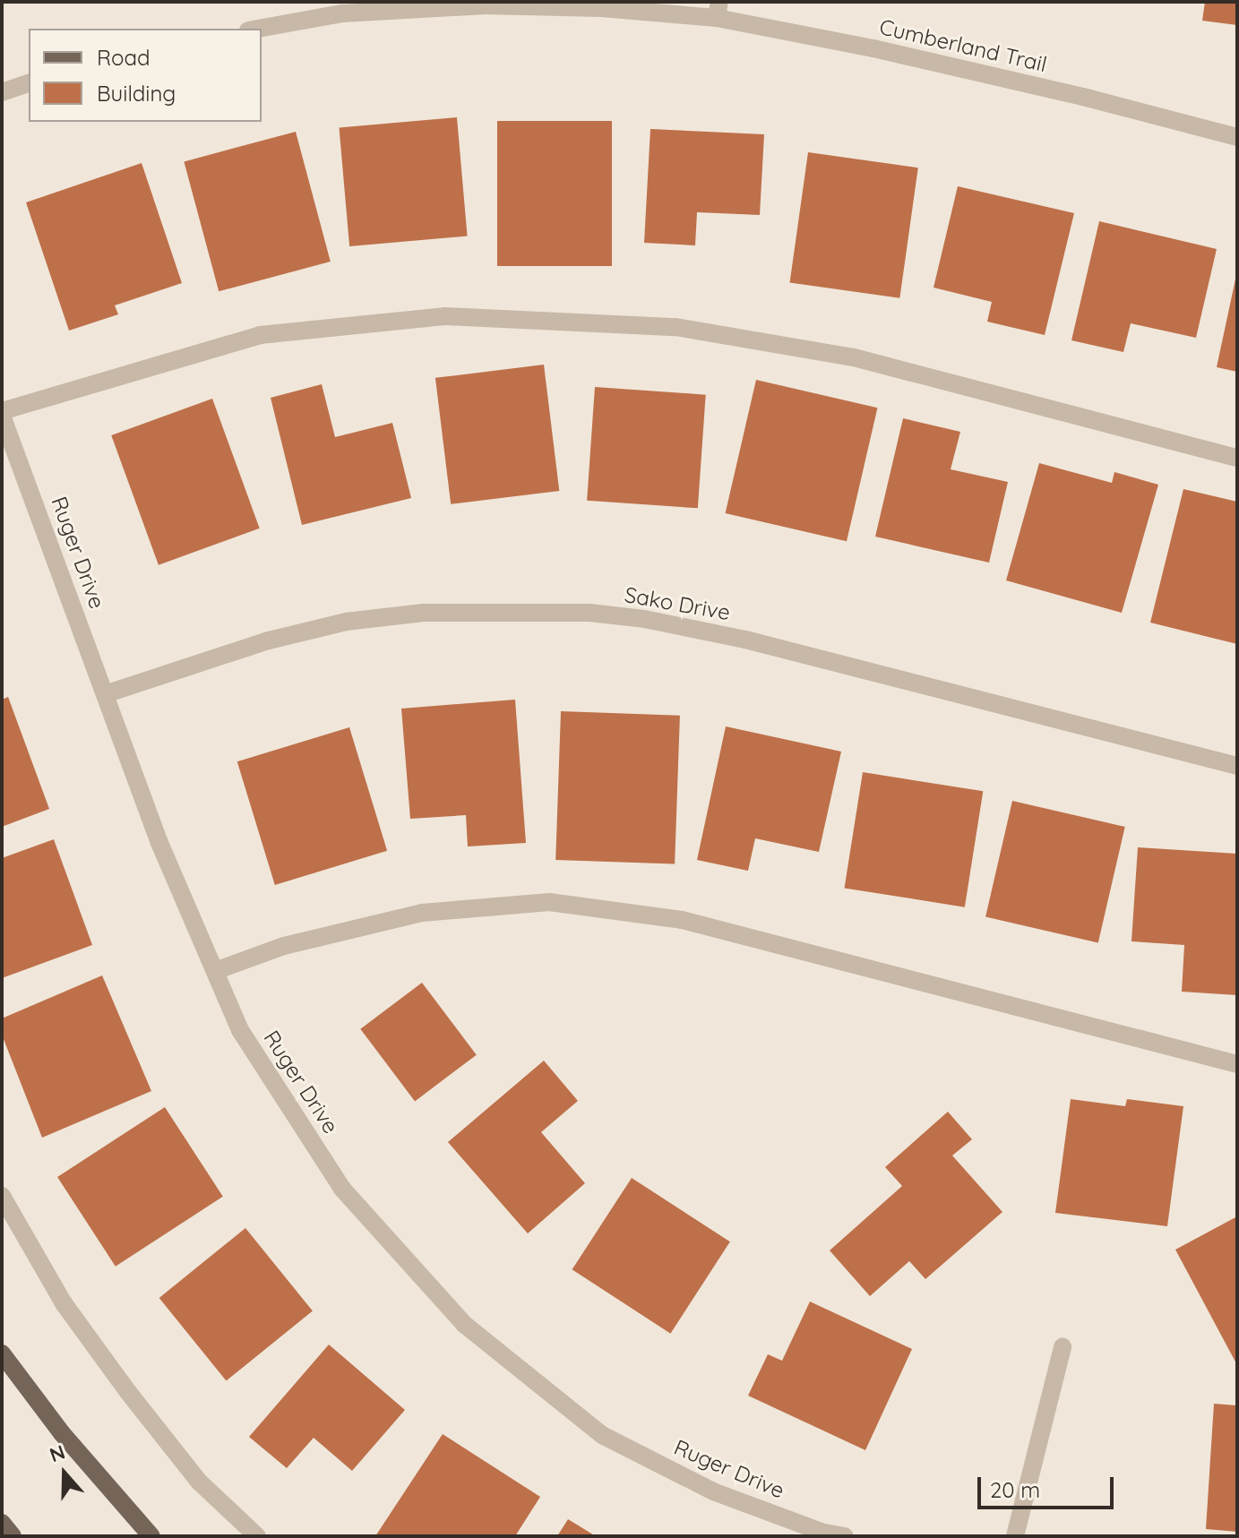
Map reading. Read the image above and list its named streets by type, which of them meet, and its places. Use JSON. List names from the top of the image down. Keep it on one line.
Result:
{"streets":{"street":["Cumberland Trail","Ruger Drive","Sako Drive"]},"crossings":[["Ruger Drive","Sako Drive"]],"legend":["Road","Building"],"scale_bar":"20 m","north":"top"}
